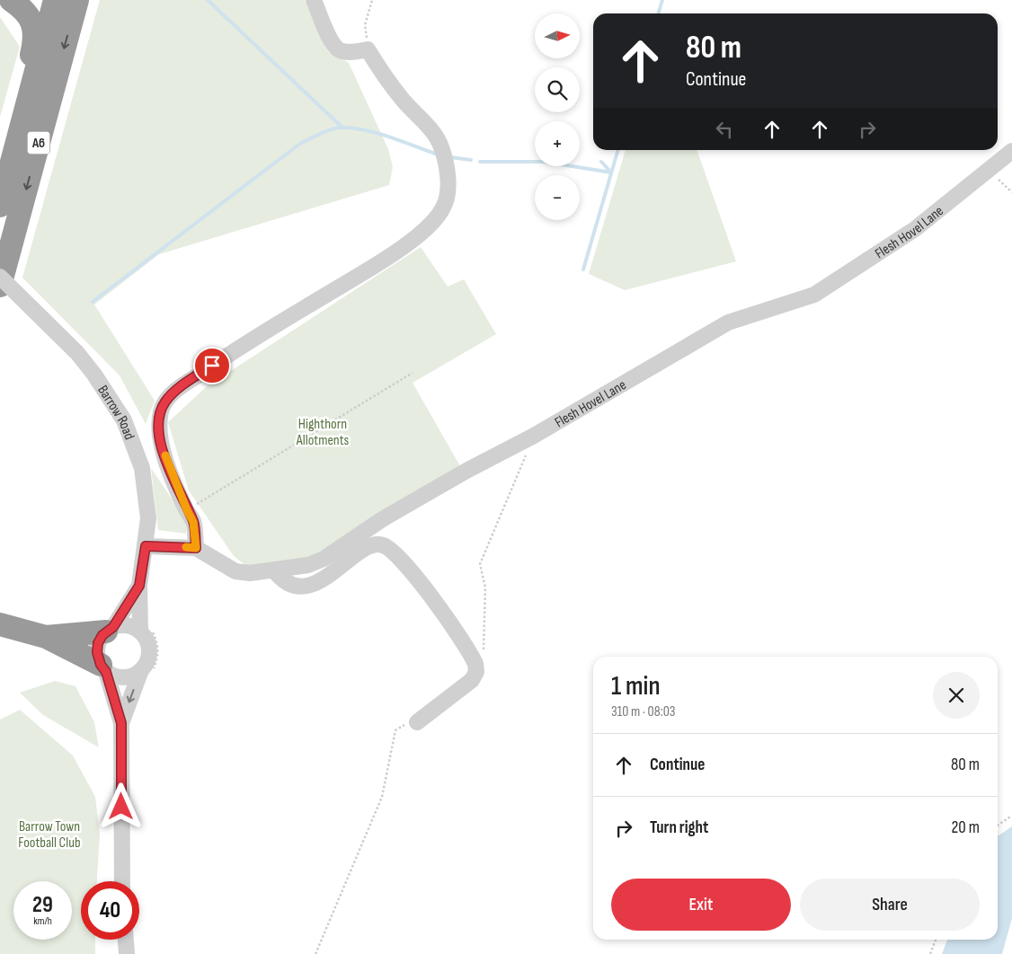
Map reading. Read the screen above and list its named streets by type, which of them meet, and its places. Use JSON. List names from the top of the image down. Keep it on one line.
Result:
{"streets":{"highway":["A6"],"street":["Flesh Hovel Lane","Barrow Road"]},"crossings":[["A6","Barrow Road"],["Flesh Hovel Lane","Barrow Road"]],"parks":["Highthorn Allotments","Barrow Town Football Club"],"north":"right","page":{"map_buttons":["+","−"],"turn":["80 m","Continue"],"heading":["1 min","310 m · 08:03"],"list":[{"name":"Continue","value":"80 m"},{"name":"Turn right","value":"20 m"}],"buttons":["Exit","Share"],"speed":"29 km/h","limit":"40"}}
